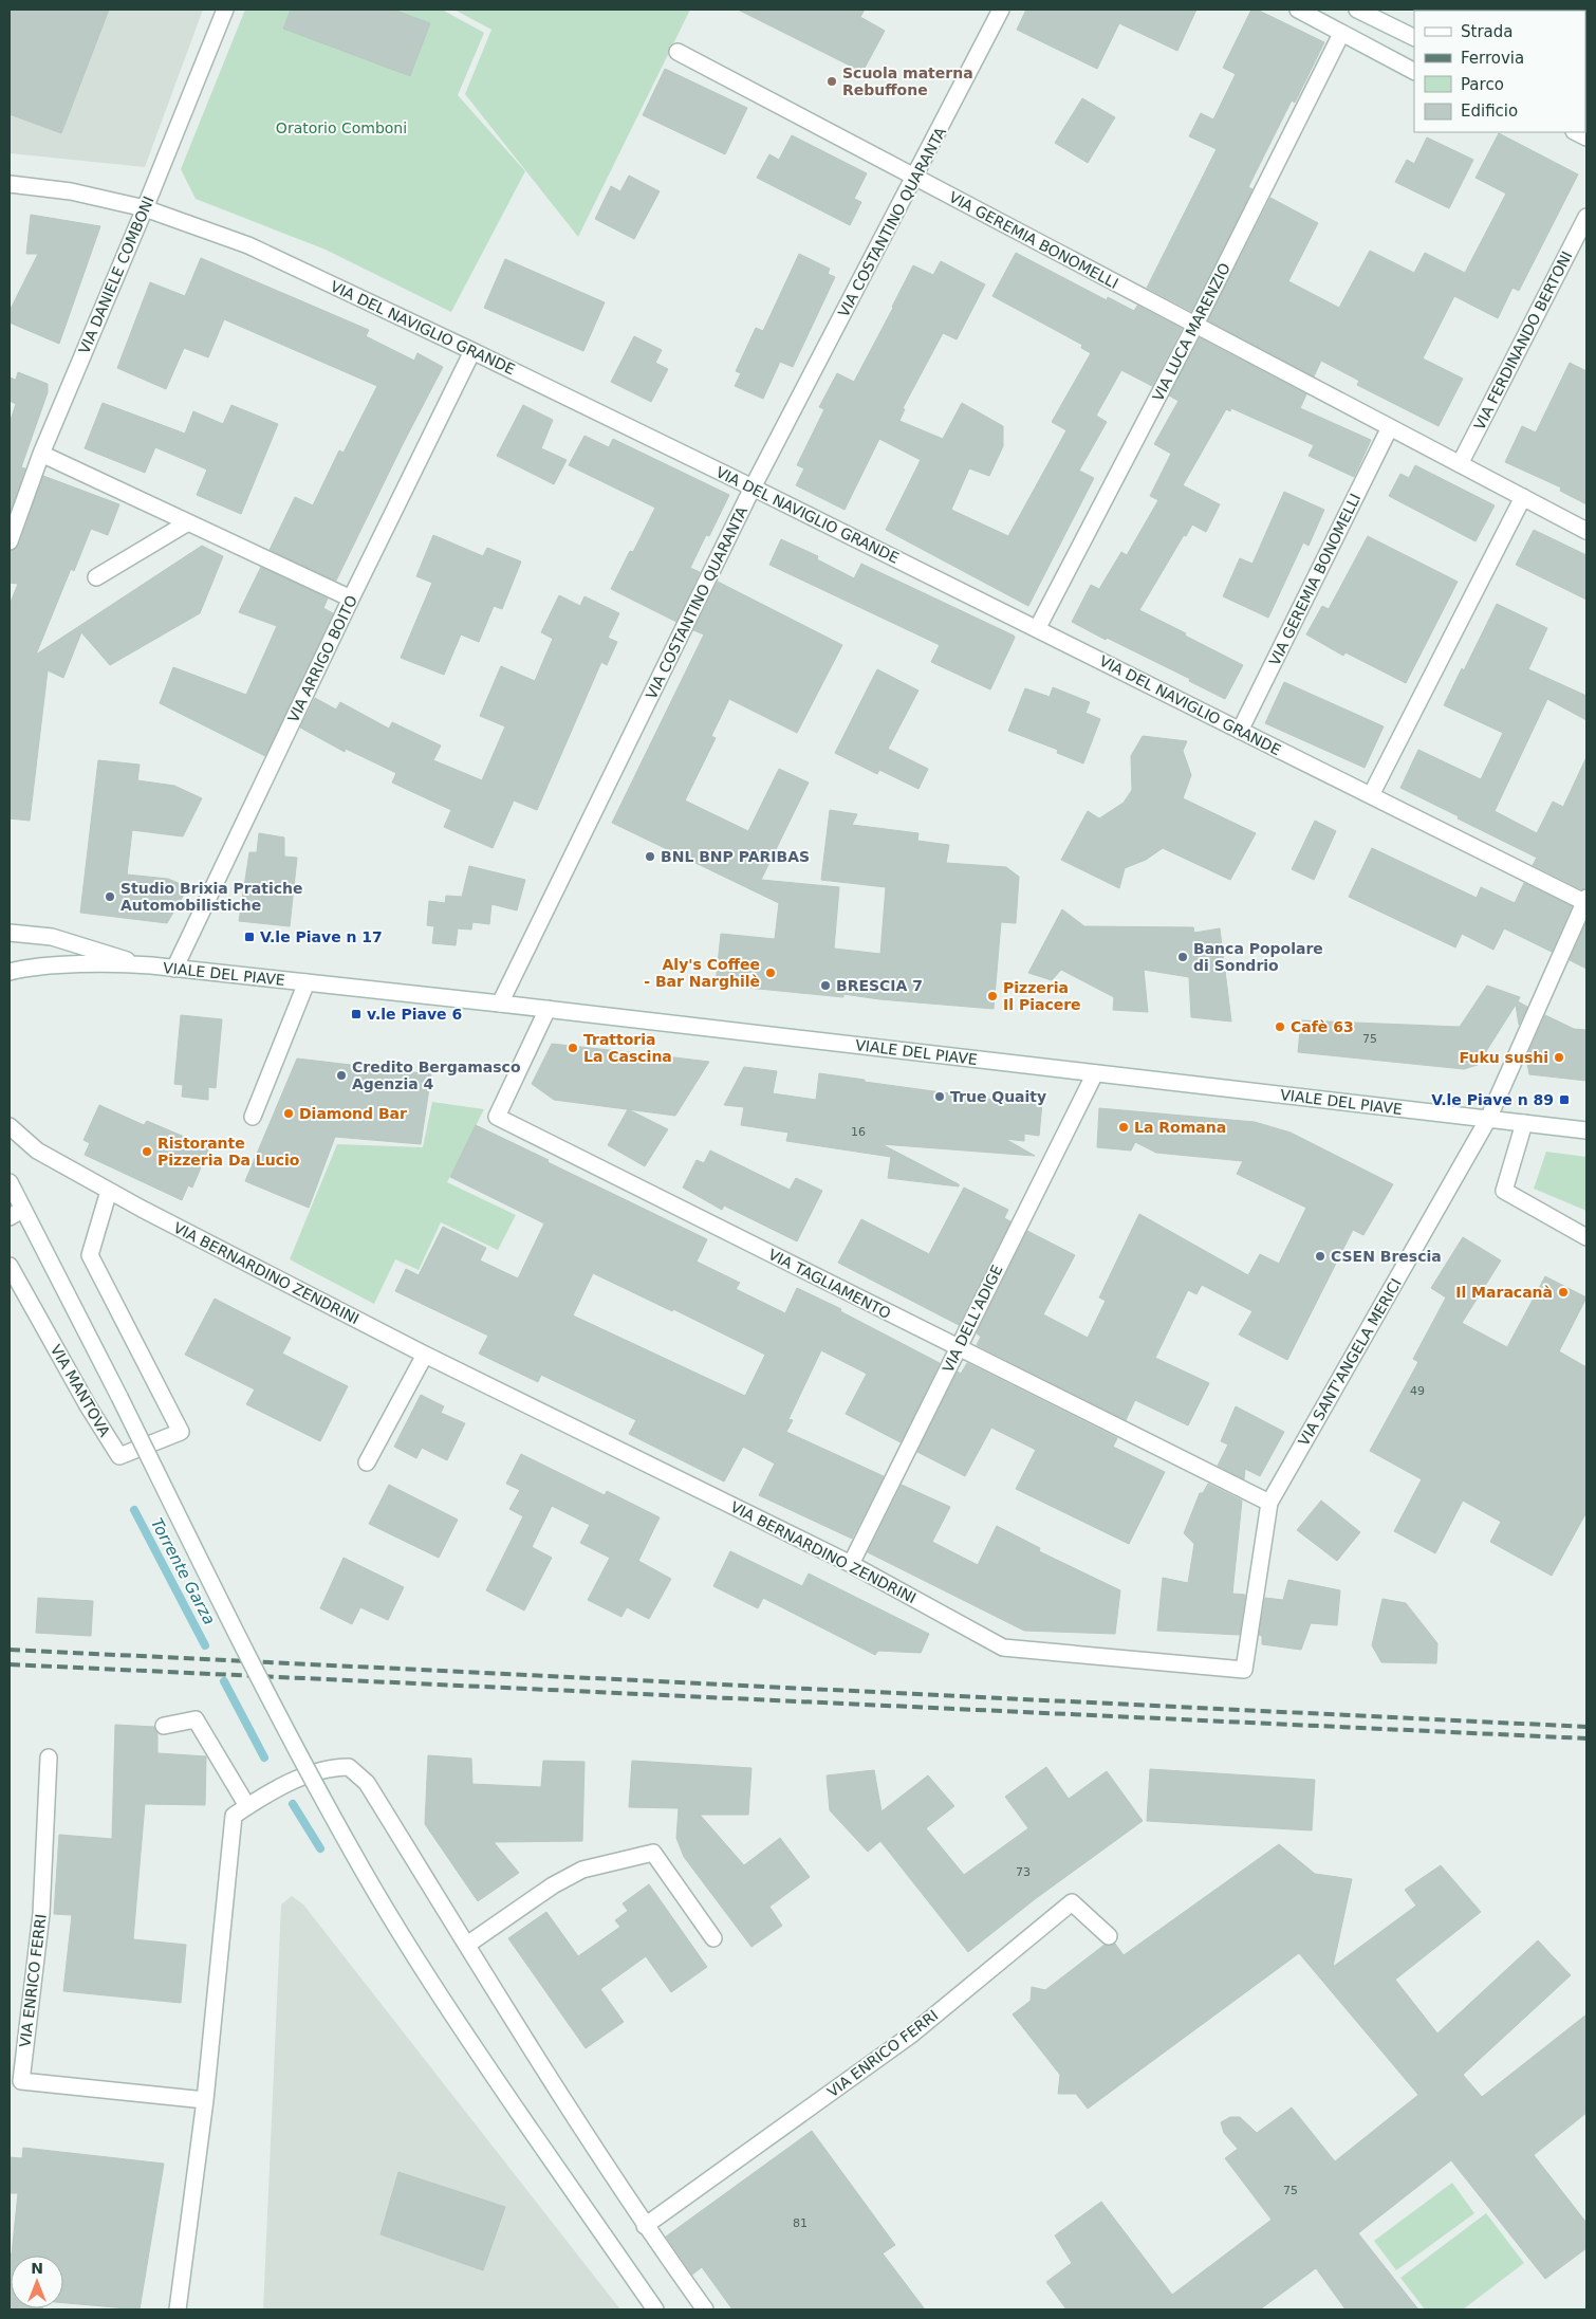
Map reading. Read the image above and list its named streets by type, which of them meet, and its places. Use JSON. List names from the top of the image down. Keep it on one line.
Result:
{"streets":{"street":["VIA COSTANTINO QUARANTA","VIA GEREMIA BONOMELLI","VIA DANIELE COMBONI","VIA DEL NAVIGLIO GRANDE","VIA LUCA MARENZIO","VIA FERDINANDO BERTONI","VIA ARRIGO BOITO","VIALE DEL PIAVE","VIA BERNARDINO ZENDRINI","VIA TAGLIAMENTO","VIA DELL'ADIGE","VIA SANT'ANGELA MERICI","VIA MANTOVA","VIA ENRICO FERRI"]},"crossings":[["VIA COSTANTINO QUARANTA","VIA GEREMIA BONOMELLI"],["VIA COSTANTINO QUARANTA","VIA DEL NAVIGLIO GRANDE"],["VIA COSTANTINO QUARANTA","VIALE DEL PIAVE"],["VIA GEREMIA BONOMELLI","VIA DEL NAVIGLIO GRANDE"],["VIA GEREMIA BONOMELLI","VIA LUCA MARENZIO"],["VIA GEREMIA BONOMELLI","VIA FERDINANDO BERTONI"],["VIA DANIELE COMBONI","VIA DEL NAVIGLIO GRANDE"],["VIA DEL NAVIGLIO GRANDE","VIA LUCA MARENZIO"],["VIA DEL NAVIGLIO GRANDE","VIA ARRIGO BOITO"],["VIA DEL NAVIGLIO GRANDE","VIA SANT'ANGELA MERICI"],["VIA ARRIGO BOITO","VIALE DEL PIAVE"],["VIALE DEL PIAVE","VIA TAGLIAMENTO"],["VIALE DEL PIAVE","VIA DELL'ADIGE"],["VIALE DEL PIAVE","VIA SANT'ANGELA MERICI"],["VIA BERNARDINO ZENDRINI","VIA DELL'ADIGE"],["VIA BERNARDINO ZENDRINI","VIA SANT'ANGELA MERICI"],["VIA BERNARDINO ZENDRINI","VIA MANTOVA"],["VIA TAGLIAMENTO","VIA DELL'ADIGE"],["VIA TAGLIAMENTO","VIA SANT'ANGELA MERICI"]],"water":["Torrente Garza"],"parks":["Oratorio Comboni"],"places":{"other":["Scuola materna Rebuffone","BNL BNP PARIBAS","Studio Brixia Pratiche Automobilistiche","Banca Popolare di Sondrio","Aly's Coffee - Bar Narghilè","BRESCIA 7","Pizzeria Il Piacere","Cafè 63","Trattoria La Cascina","Fuku sushi","Credito Bergamasco Agenzia 4","True Quaity","Diamond Bar","La Romana","Ristorante Pizzeria Da Lucio","CSEN Brescia","Il Maracanà"],"transit":["V.le Piave n 17","v.le Piave 6","V.le Piave n 89"]},"house_numbers":["75","16","49","73","75","81"],"legend":["Strada","Ferrovia","Parco","Edificio"],"north":"top"}
